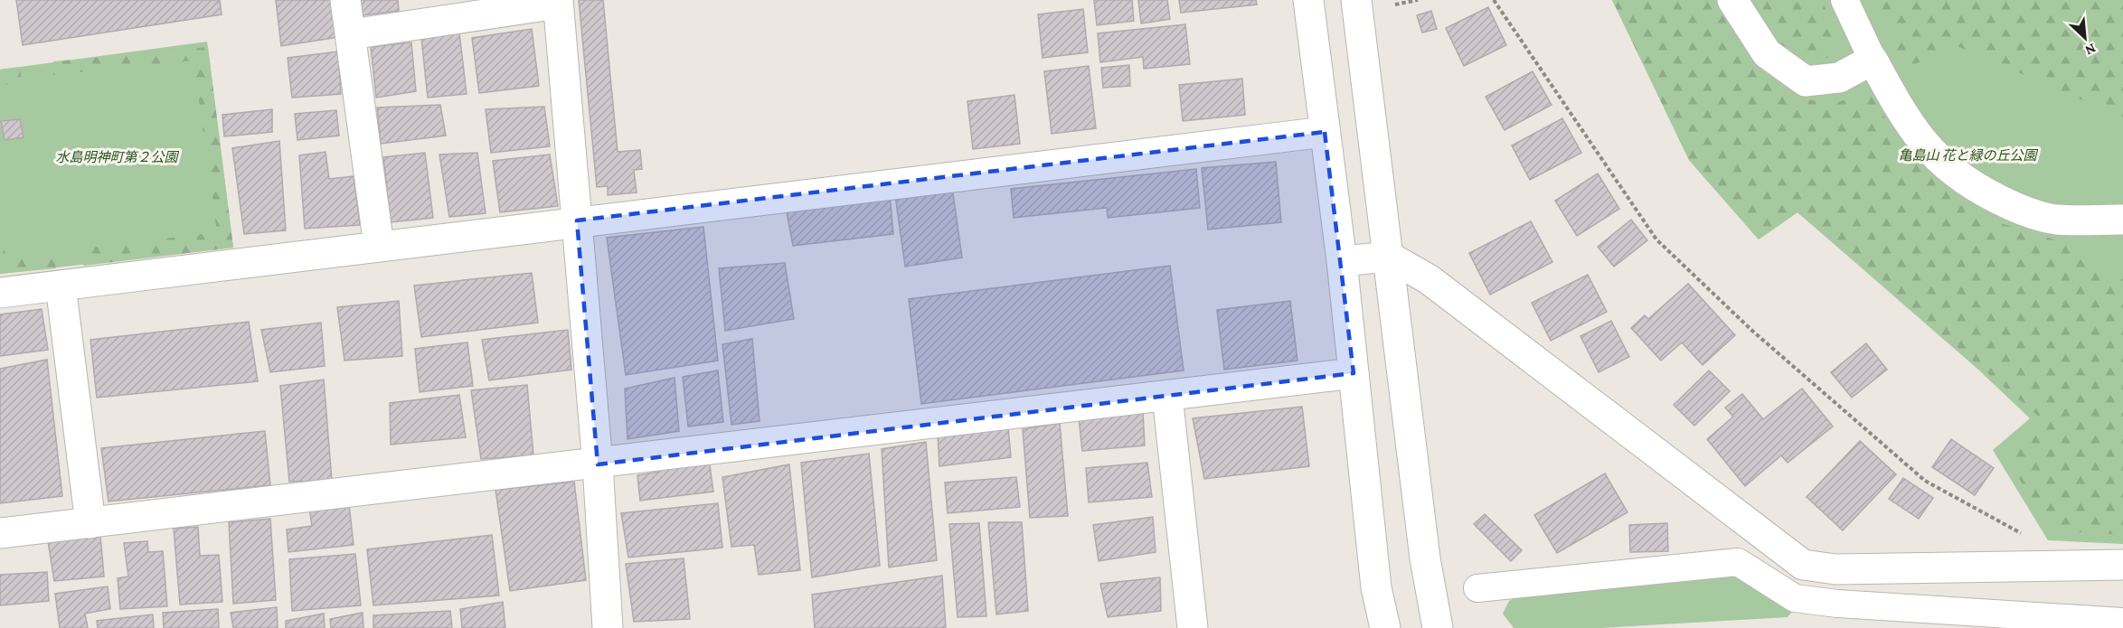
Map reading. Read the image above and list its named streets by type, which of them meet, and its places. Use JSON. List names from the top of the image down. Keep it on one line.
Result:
{"parks":["亀島山 花と緑の丘公園","水島明神町第２公園"],"north":"bottom right"}
